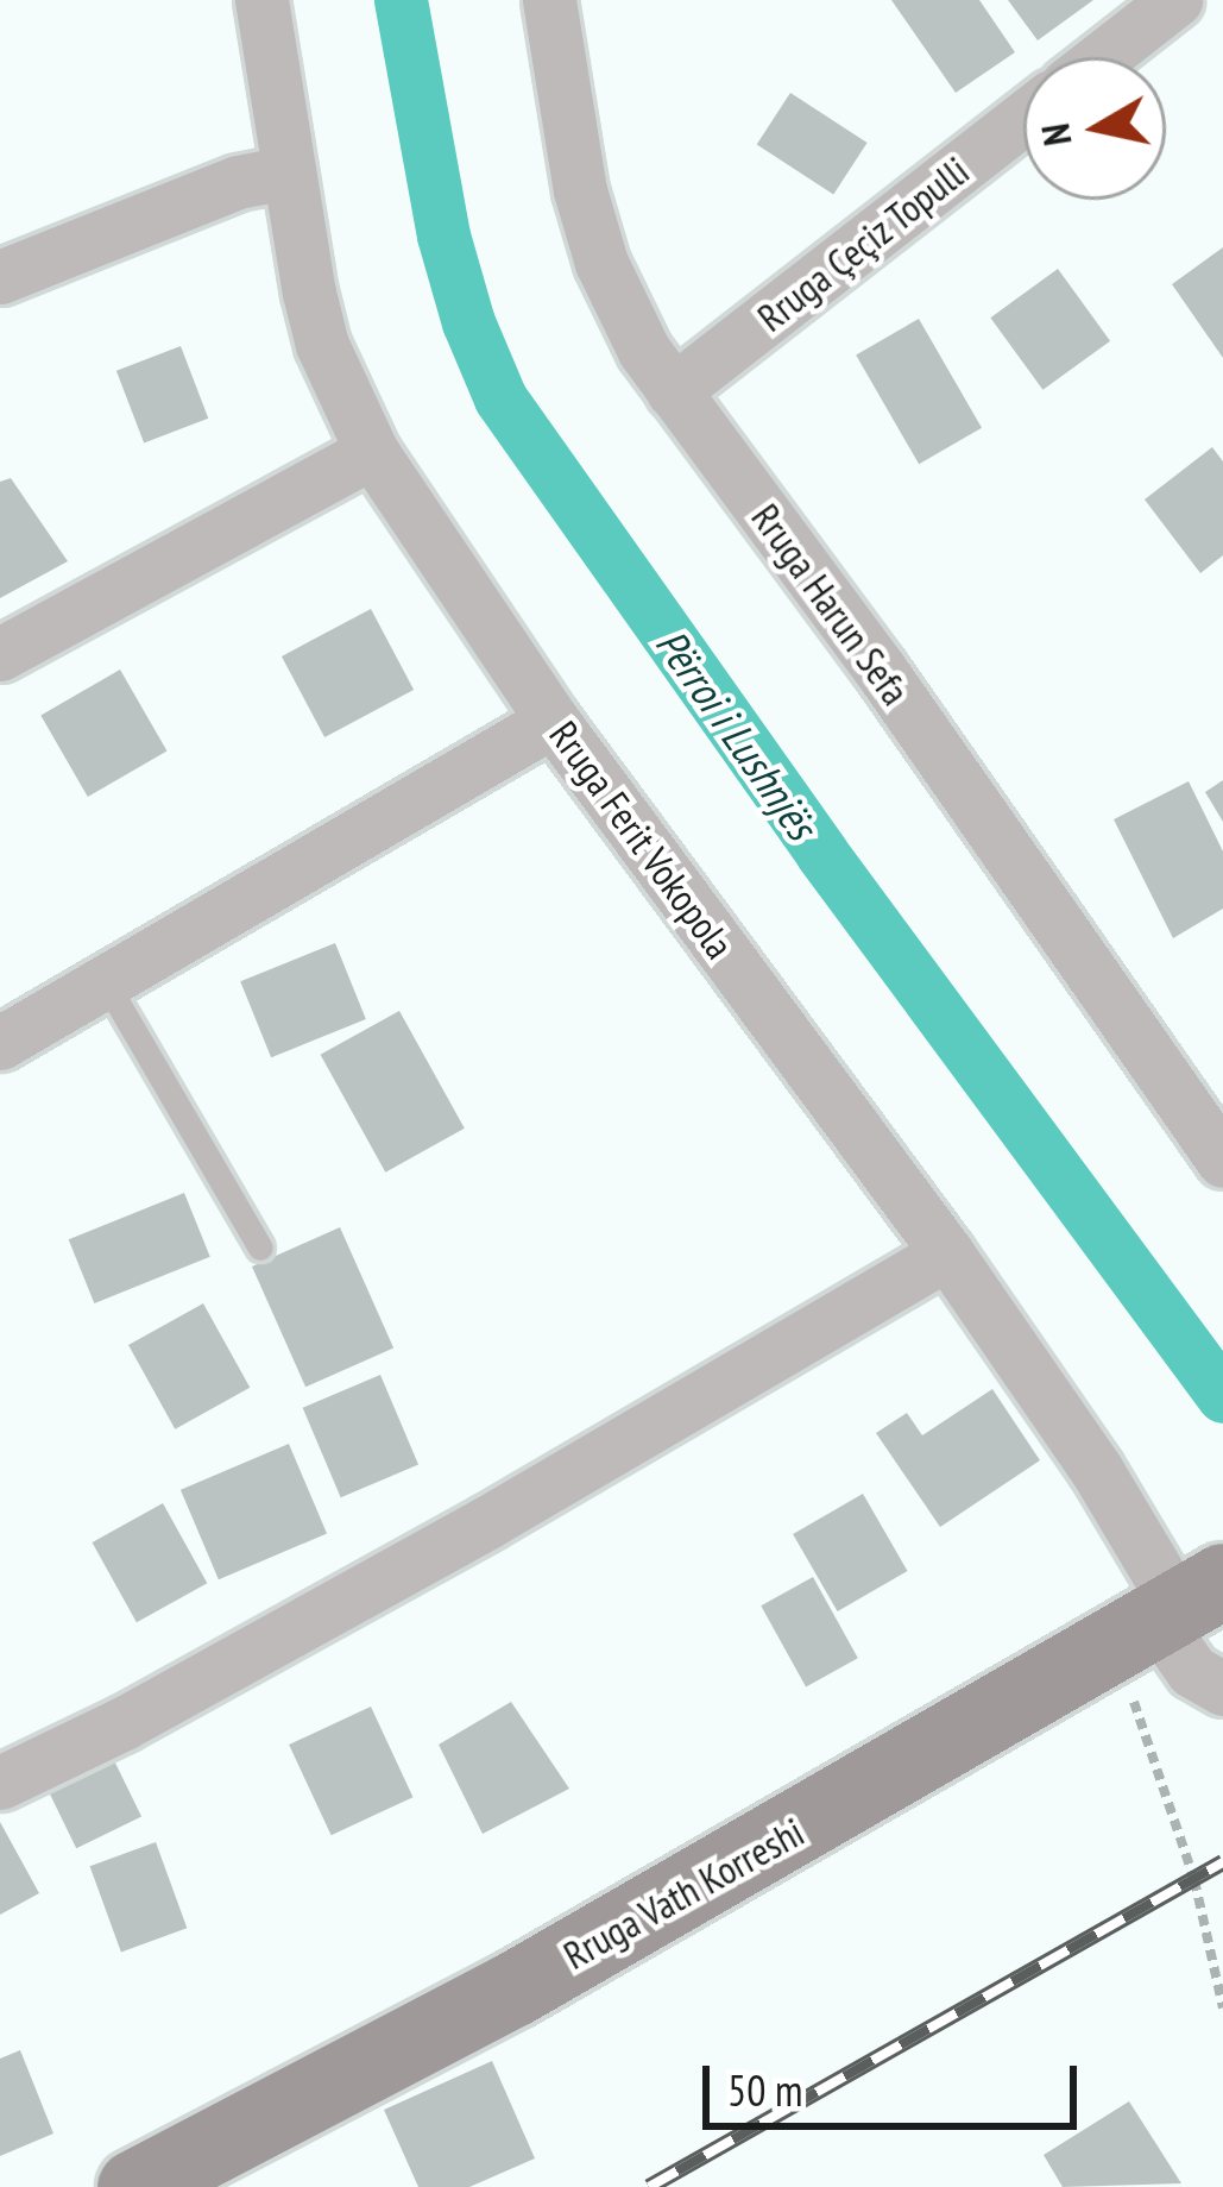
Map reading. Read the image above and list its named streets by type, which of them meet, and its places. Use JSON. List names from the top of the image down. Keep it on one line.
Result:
{"streets":{"main road":["Rruga Vath Korreshi"],"street":["Rruga Çeçiz Topulli","Rruga Harun Sefa","Rruga Ferit Vokopola"]},"crossings":[["Rruga Çeçiz Topulli","Rruga Harun Sefa"],["Rruga Ferit Vokopola","Rruga Vath Korreshi"]],"water":["Përroi i Lushnjës"],"scale_bar":"50 m","north":"left"}
